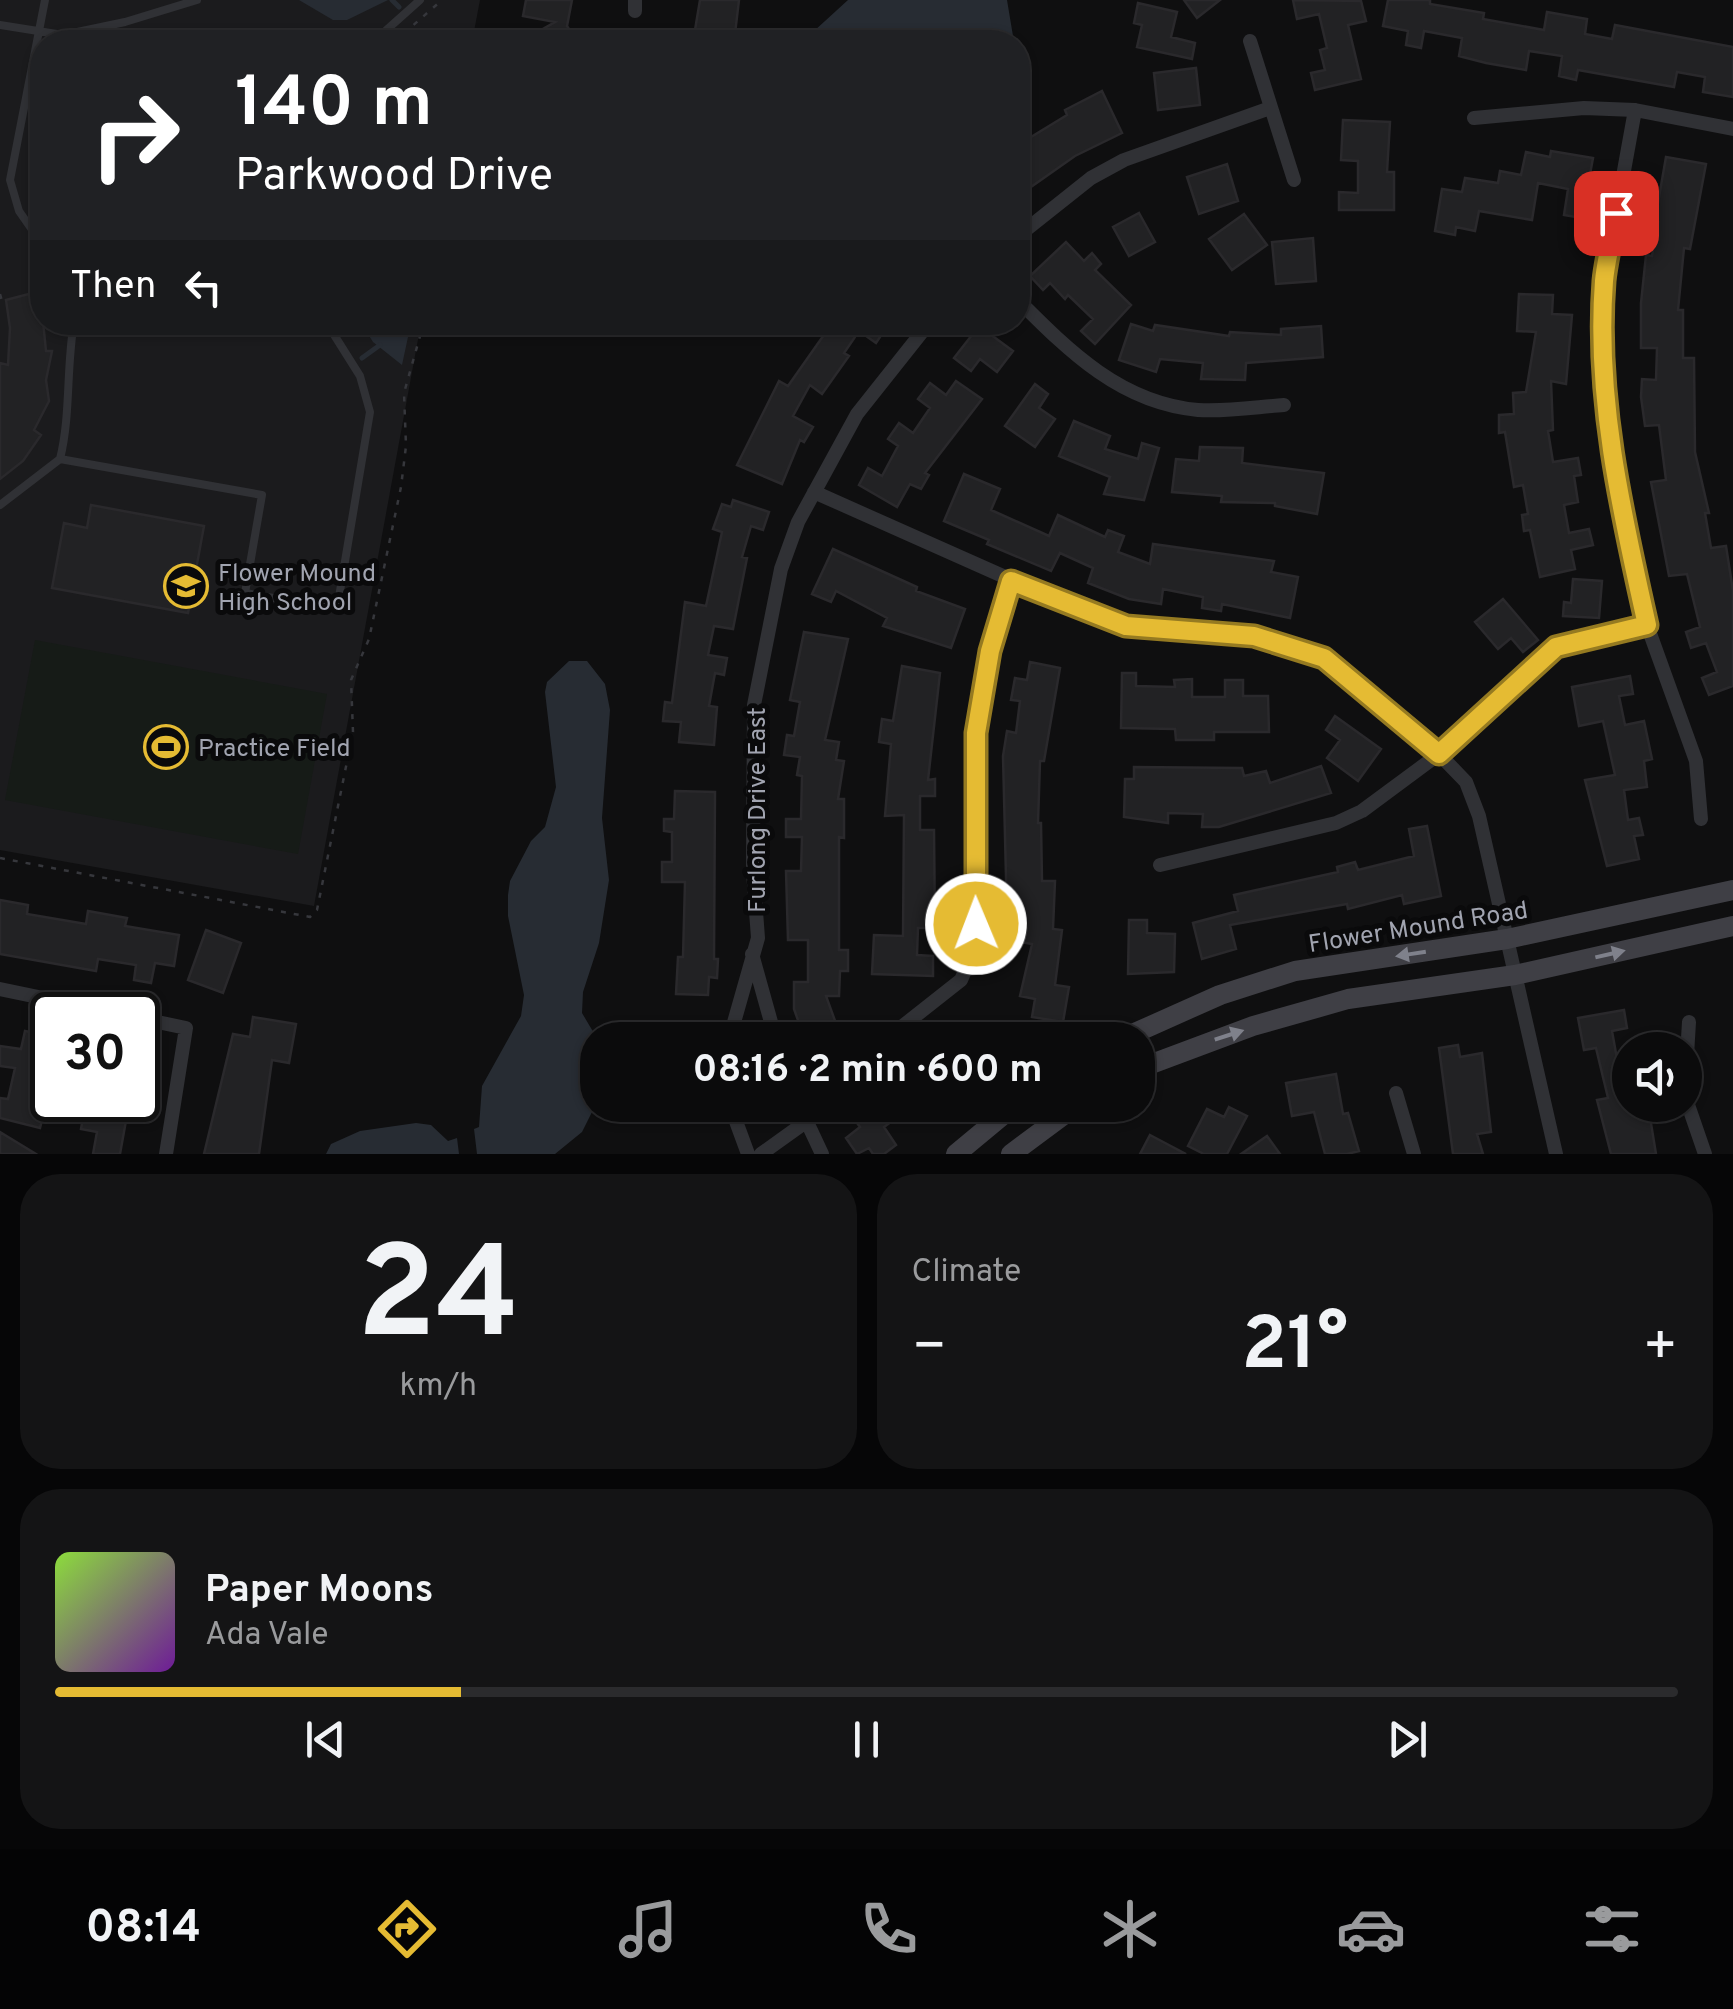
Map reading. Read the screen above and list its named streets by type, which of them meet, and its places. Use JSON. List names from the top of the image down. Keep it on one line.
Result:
{"streets":{"main road":["Flower Mound Road"],"street":["Furlong Drive East"]},"places":{"school or university":["Flower Mound High School"],"sports":["Practice Field"]},"page":{"turn":["140 m","Parkwood Drive"],"then":"Then","limit":"30","trip":"08:16 · 2 min · 600 m","tile":[["24","km/h"],"Climate"],"heat":["−","21°","+"],"song":["Paper Moons","Ada Vale"],"tabs":"08:14"}}
